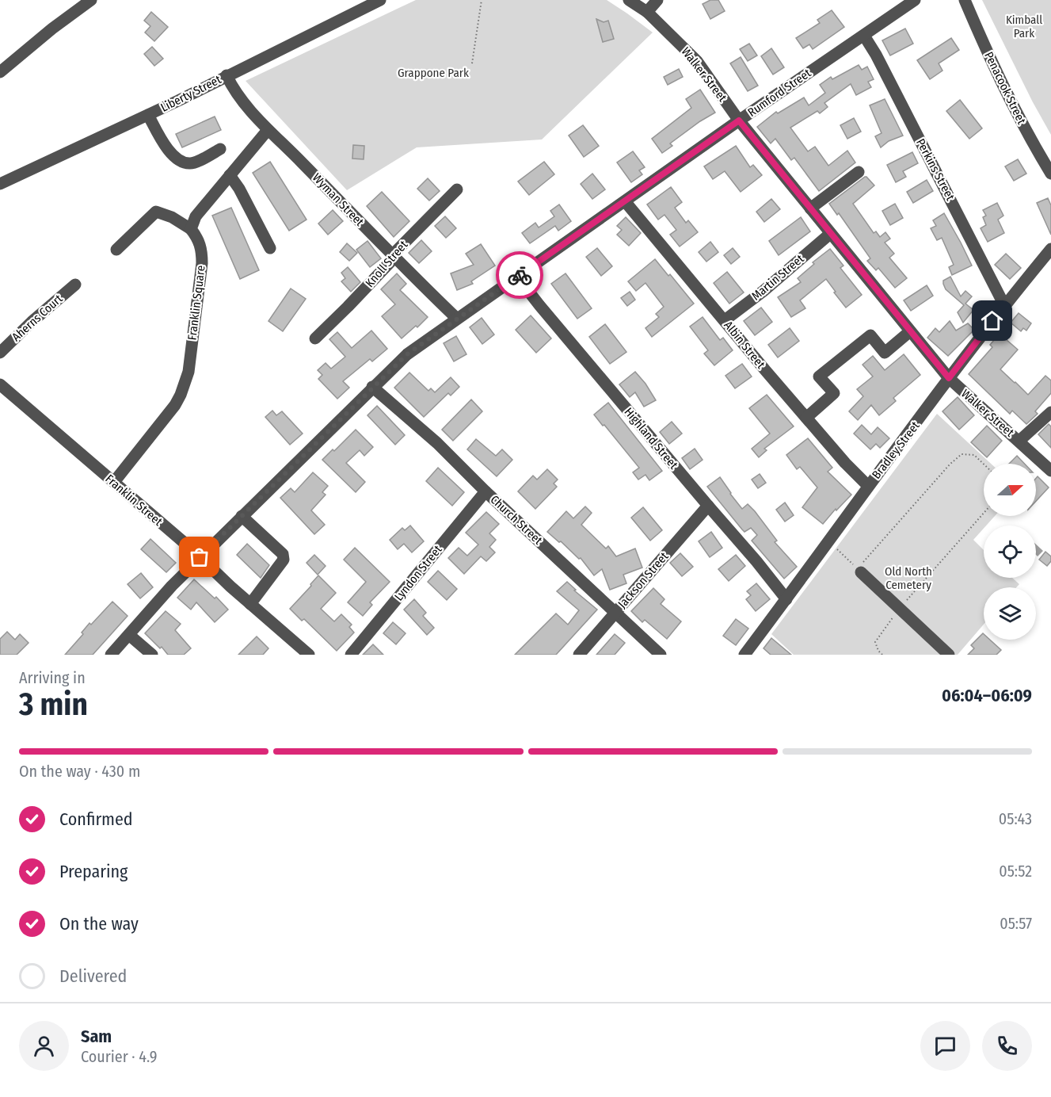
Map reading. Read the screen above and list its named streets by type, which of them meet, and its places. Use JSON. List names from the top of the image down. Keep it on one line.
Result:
{"streets":{"street":["Walker Street","Penacook Street","Rumford Street","Liberty Street","Perkins Street","Wyman Street","Knoll Street","Martin Street","Franklin Square","Aherns Court","Albin Street","Highland Street","Bradley Street","Franklin Street","Church Street","Lyndon Street","Jackson Street"]},"crossings":[["Walker Street","Rumford Street"],["Walker Street","Martin Street"],["Walker Street","Bradley Street"],["Rumford Street","Perkins Street"],["Rumford Street","Wyman Street"],["Rumford Street","Albin Street"],["Rumford Street","Highland Street"],["Rumford Street","Franklin Street"],["Rumford Street","Church Street"],["Liberty Street","Wyman Street"],["Perkins Street","Bradley Street"],["Wyman Street","Knoll Street"],["Martin Street","Albin Street"],["Franklin Square","Franklin Street"],["Albin Street","Bradley Street"],["Highland Street","Bradley Street"],["Highland Street","Jackson Street"],["Church Street","Lyndon Street"],["Church Street","Jackson Street"]],"parks":["Kimball Park","Grappone Park","Old North Cemetery"],"north":"right","page":{"heading":["3 min","Arriving in","06:04–06:09"],"panel":["Sam","Courier · 4.9"],"bar":"On the way · 430 m","list":[["Confirmed","05:43"],["Preparing","05:52"],["On the way","05:57"],"Delivered"]}}
